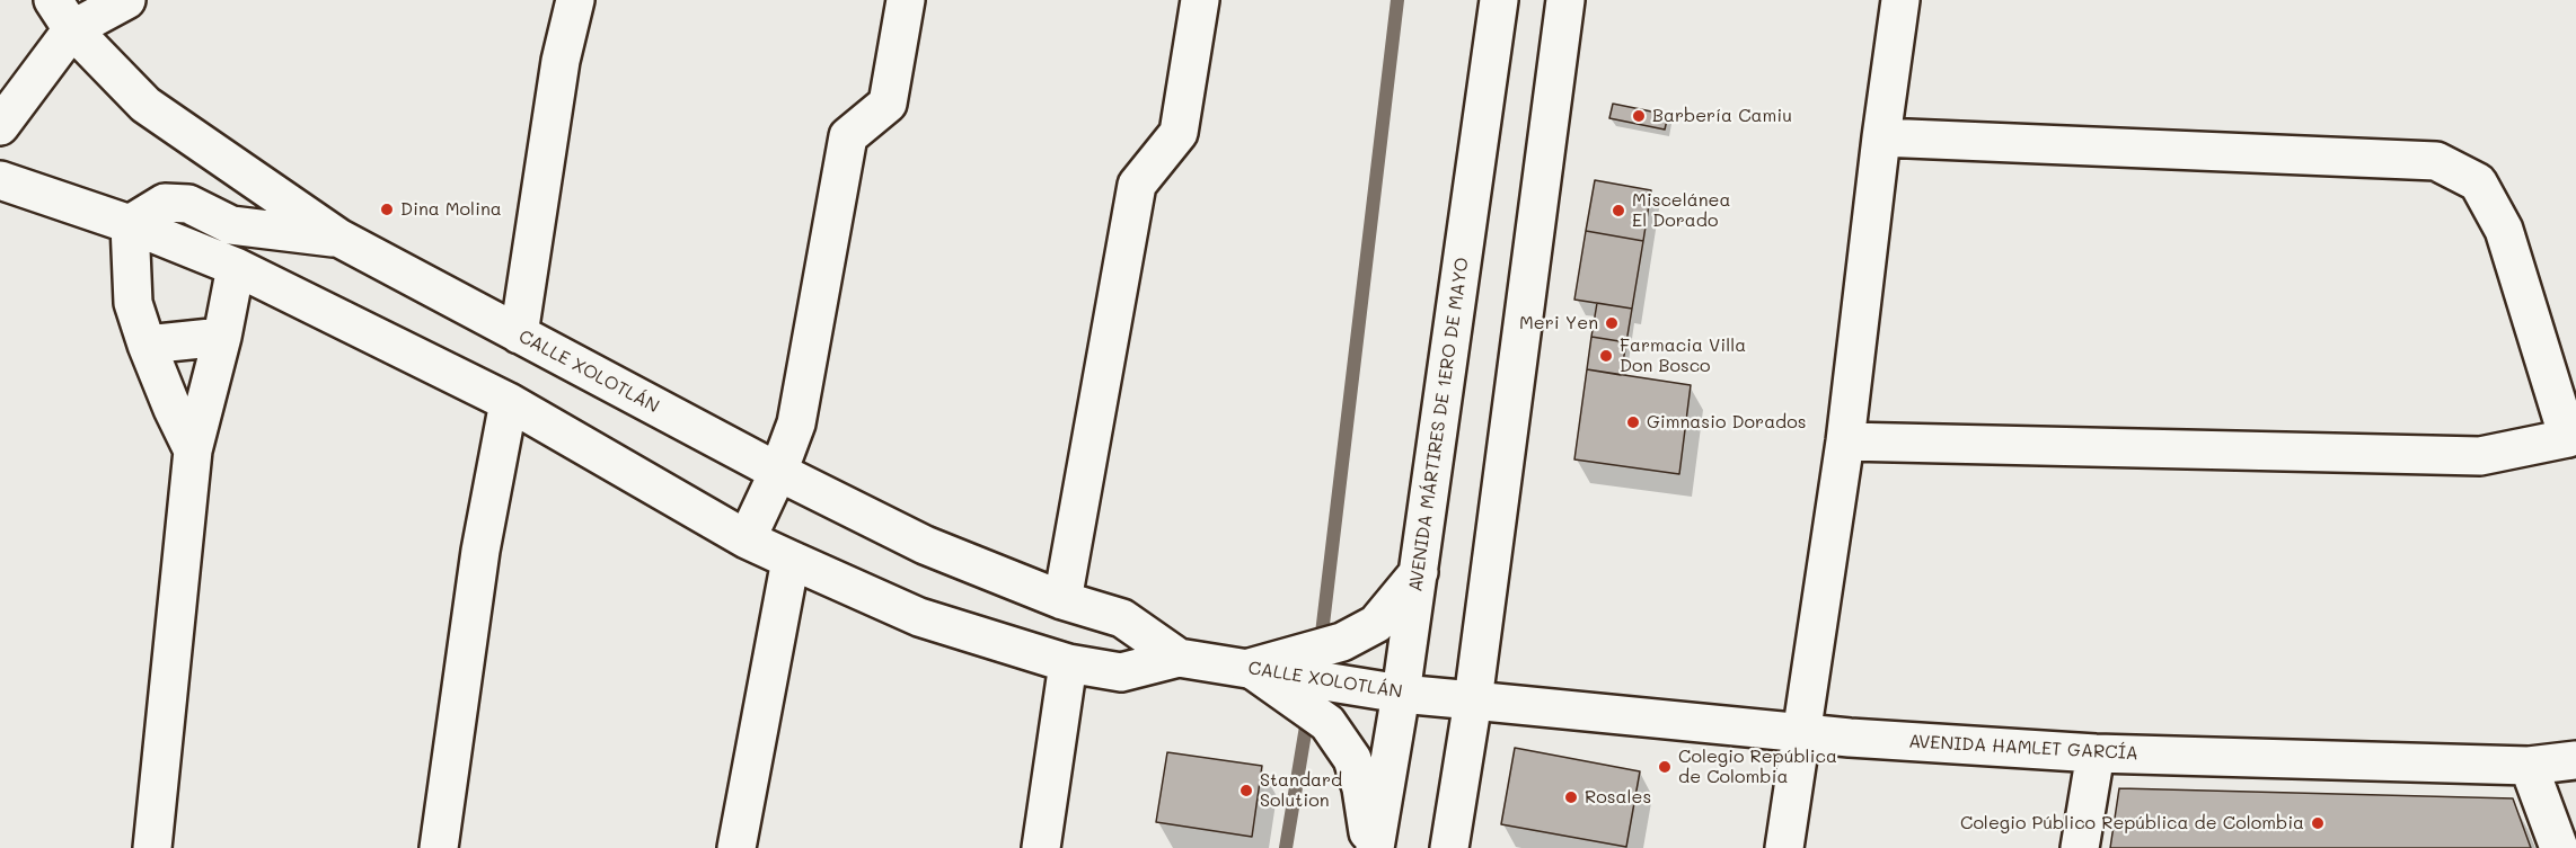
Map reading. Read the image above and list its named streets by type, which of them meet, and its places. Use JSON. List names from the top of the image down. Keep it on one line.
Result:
{"streets":{"street":["CALLE XOLOTLÁN","AVENIDA MÁRTIRES DE 1ERO DE MAYO","AVENIDA HAMLET GARCÍA"]},"crossings":[["CALLE XOLOTLÁN","AVENIDA MÁRTIRES DE 1ERO DE MAYO"],["CALLE XOLOTLÁN","AVENIDA HAMLET GARCÍA"]],"places":["Barbería Camiu","Dina Molina","Miscelánea El Dorado","Meri Yen","Farmacia Villa Don Bosco","Gimnasio Dorados","Colegio República de Colombia","Standard Solution","Rosales","Colegio Público República de Colombia"]}
